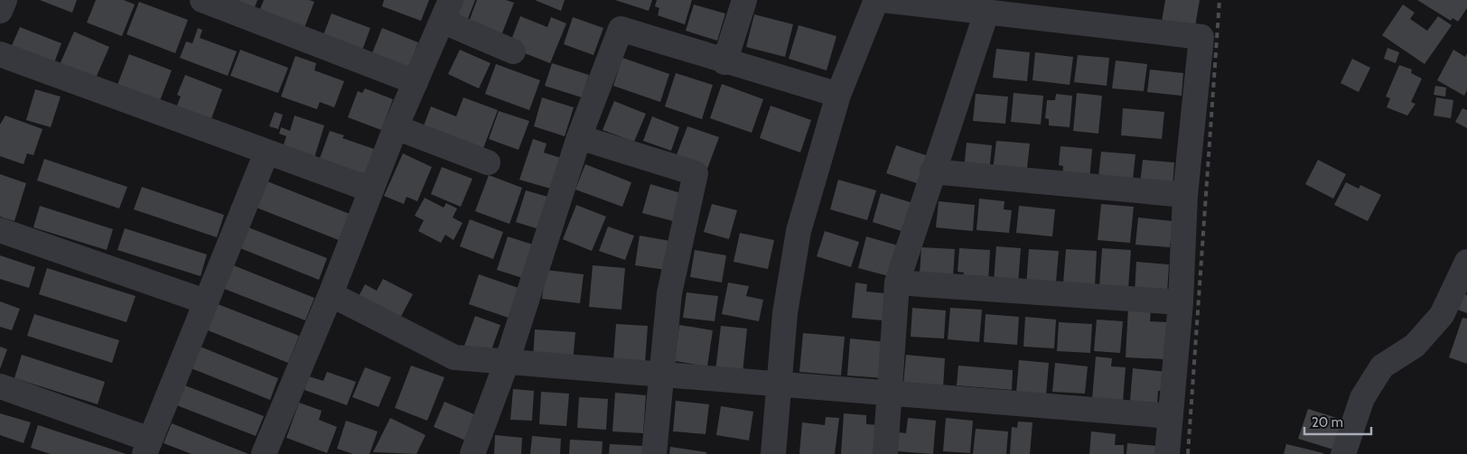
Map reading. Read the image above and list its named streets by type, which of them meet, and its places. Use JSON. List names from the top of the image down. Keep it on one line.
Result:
{"scale_bar":"20 m"}
